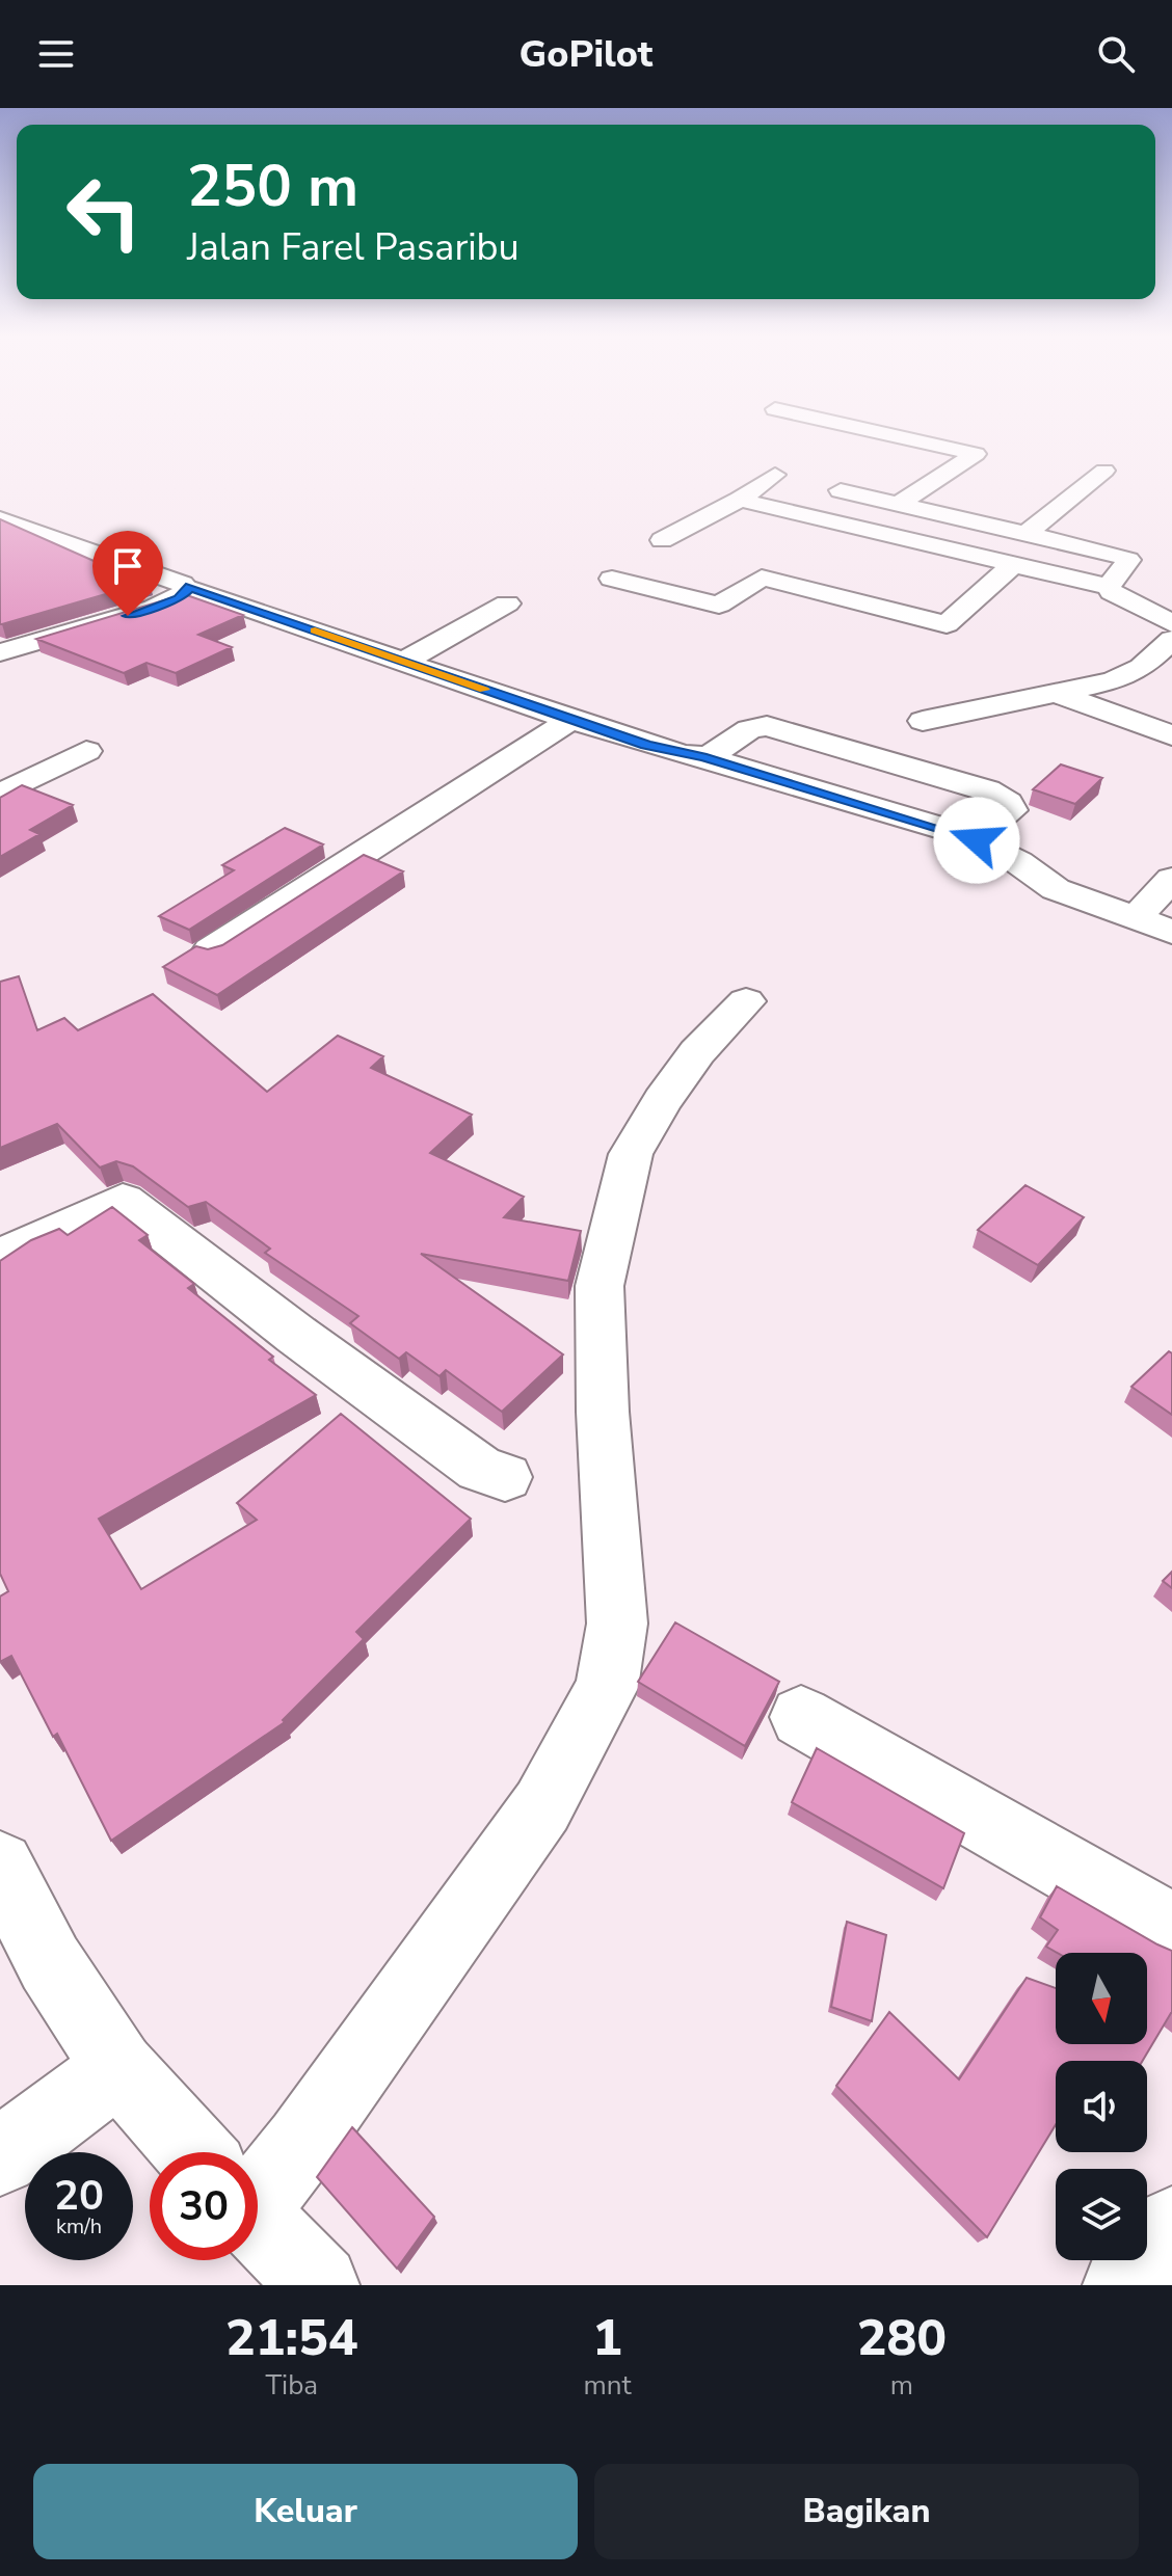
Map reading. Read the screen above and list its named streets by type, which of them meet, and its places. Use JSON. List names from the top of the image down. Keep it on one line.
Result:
{"north":"bottom","page":{"header":"GoPilot","turn":["250 m","Jalan Farel Pasaribu"],"speed":"20 km/h","limit":"30","eta":["21:54","Tiba","1","mnt","280","m"],"buttons":["Keluar","Bagikan"]}}
